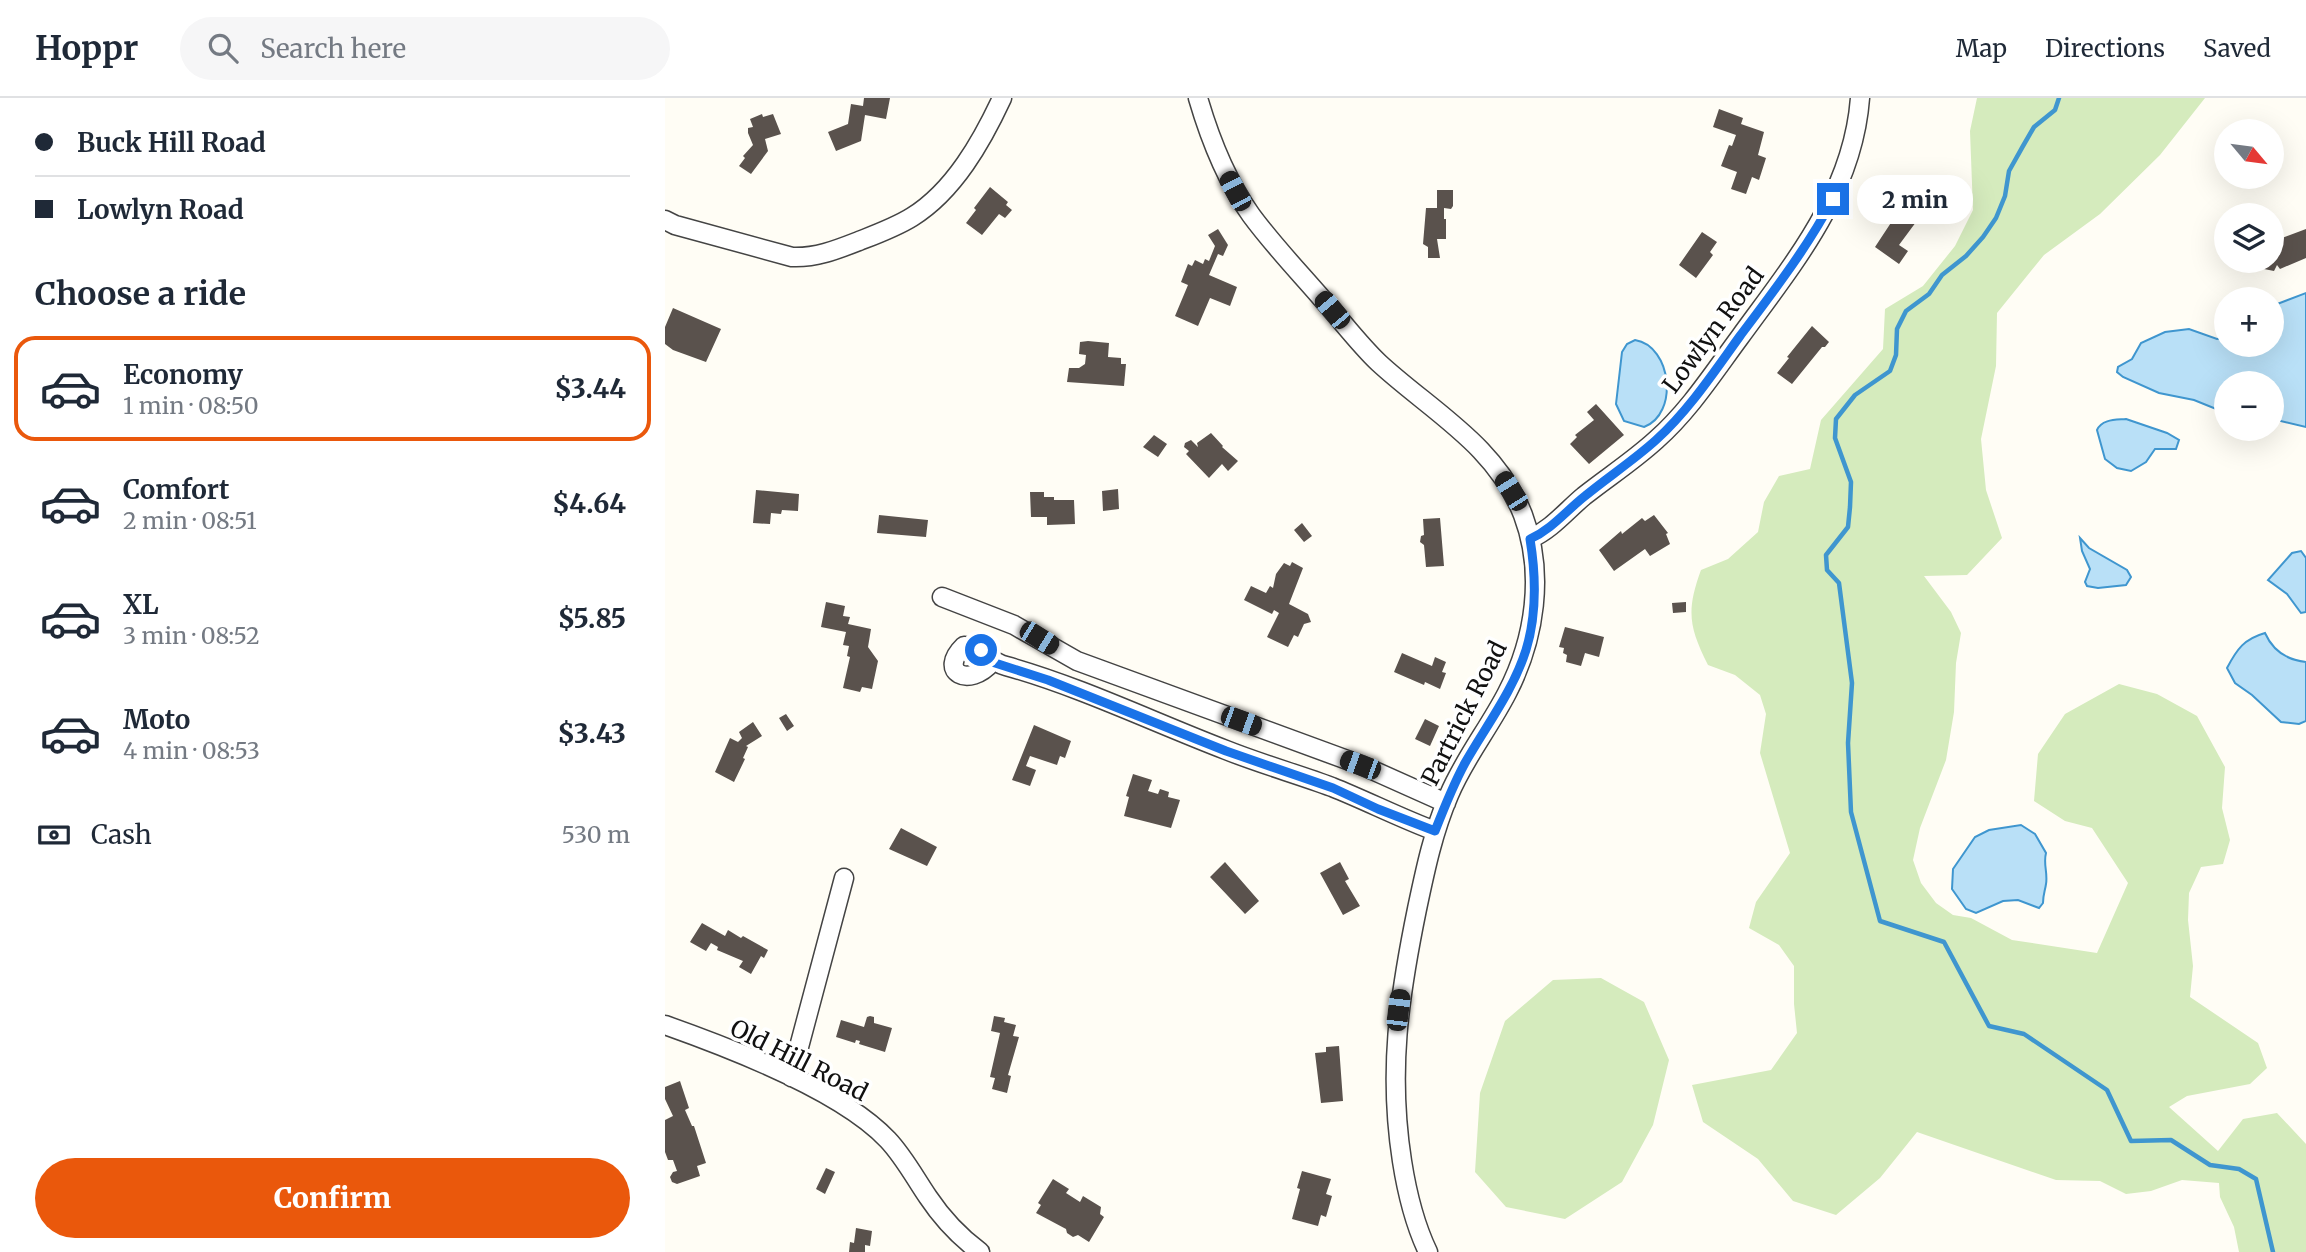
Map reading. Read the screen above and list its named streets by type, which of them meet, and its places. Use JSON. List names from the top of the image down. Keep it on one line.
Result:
{"streets":{"street":["Lowlyn Road","Partrick Road","Old Hill Road"]},"crossings":[["Lowlyn Road","Partrick Road"]],"north":"bottom right","page":{"header":"Hoppr","search":"Search here","nav":["Map","Directions","Saved"],"banner":["Buck Hill Road","Lowlyn Road"],"map_buttons":["+","−"],"bubble":"2 min","heading":"Choose a ride","list":[{"name":"Economy","note":"1 min · 08:50","value":"$3.44"},{"name":"Comfort","note":"2 min · 08:51","value":"$4.64"},{"name":"XL","note":"3 min · 08:52","value":"$5.85"},{"name":"Moto","note":"4 min · 08:53","value":"$3.43"}],"pay":["Cash","530 m"],"buttons":"Confirm"}}
